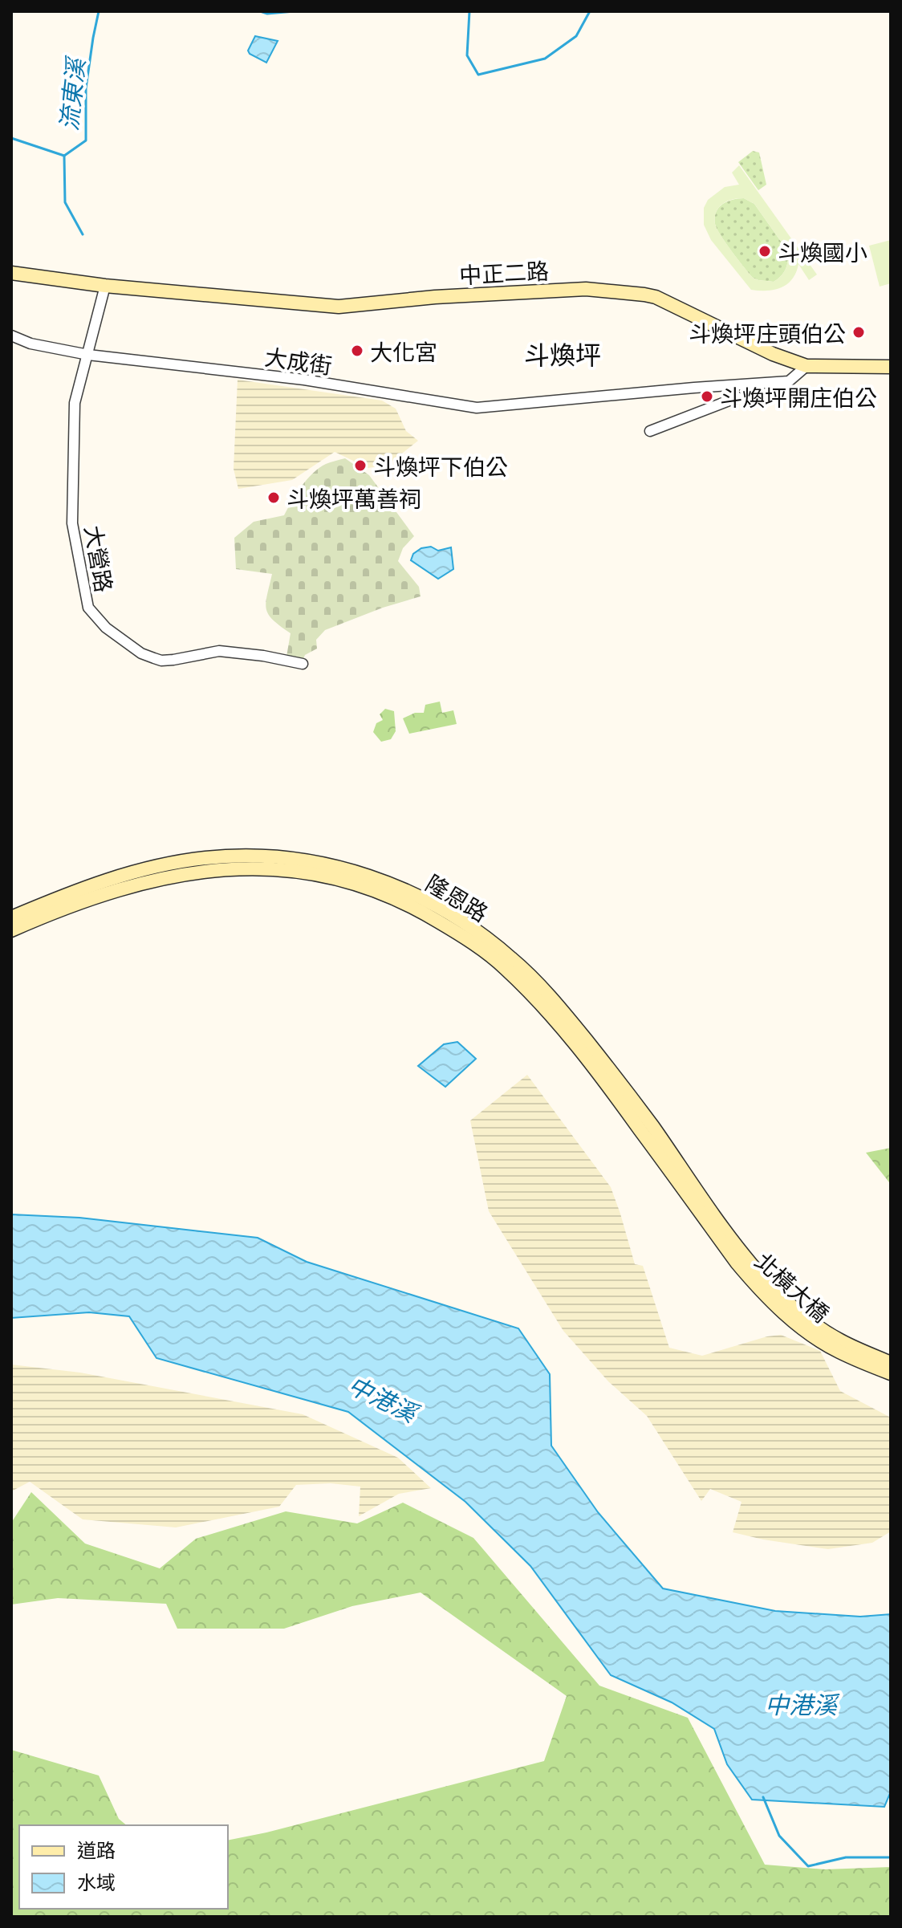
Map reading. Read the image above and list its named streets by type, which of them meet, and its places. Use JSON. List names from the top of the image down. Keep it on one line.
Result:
{"streets":{"main road":["中正二路","隆恩路","北橫大橋"],"street":["大成街","大營路"]},"crossings":[["中正二路","大成街"],["中正二路","大營路"],["大成街","大營路"],["隆恩路","北橫大橋"]],"districts":["斗煥坪"],"water":["流東溪","中港溪"],"places":["斗煥國小","斗煥坪庄頭伯公","大化宮","斗煥坪開庄伯公","斗煥坪下伯公","斗煥坪萬善祠"],"legend":["道路","水域"]}
